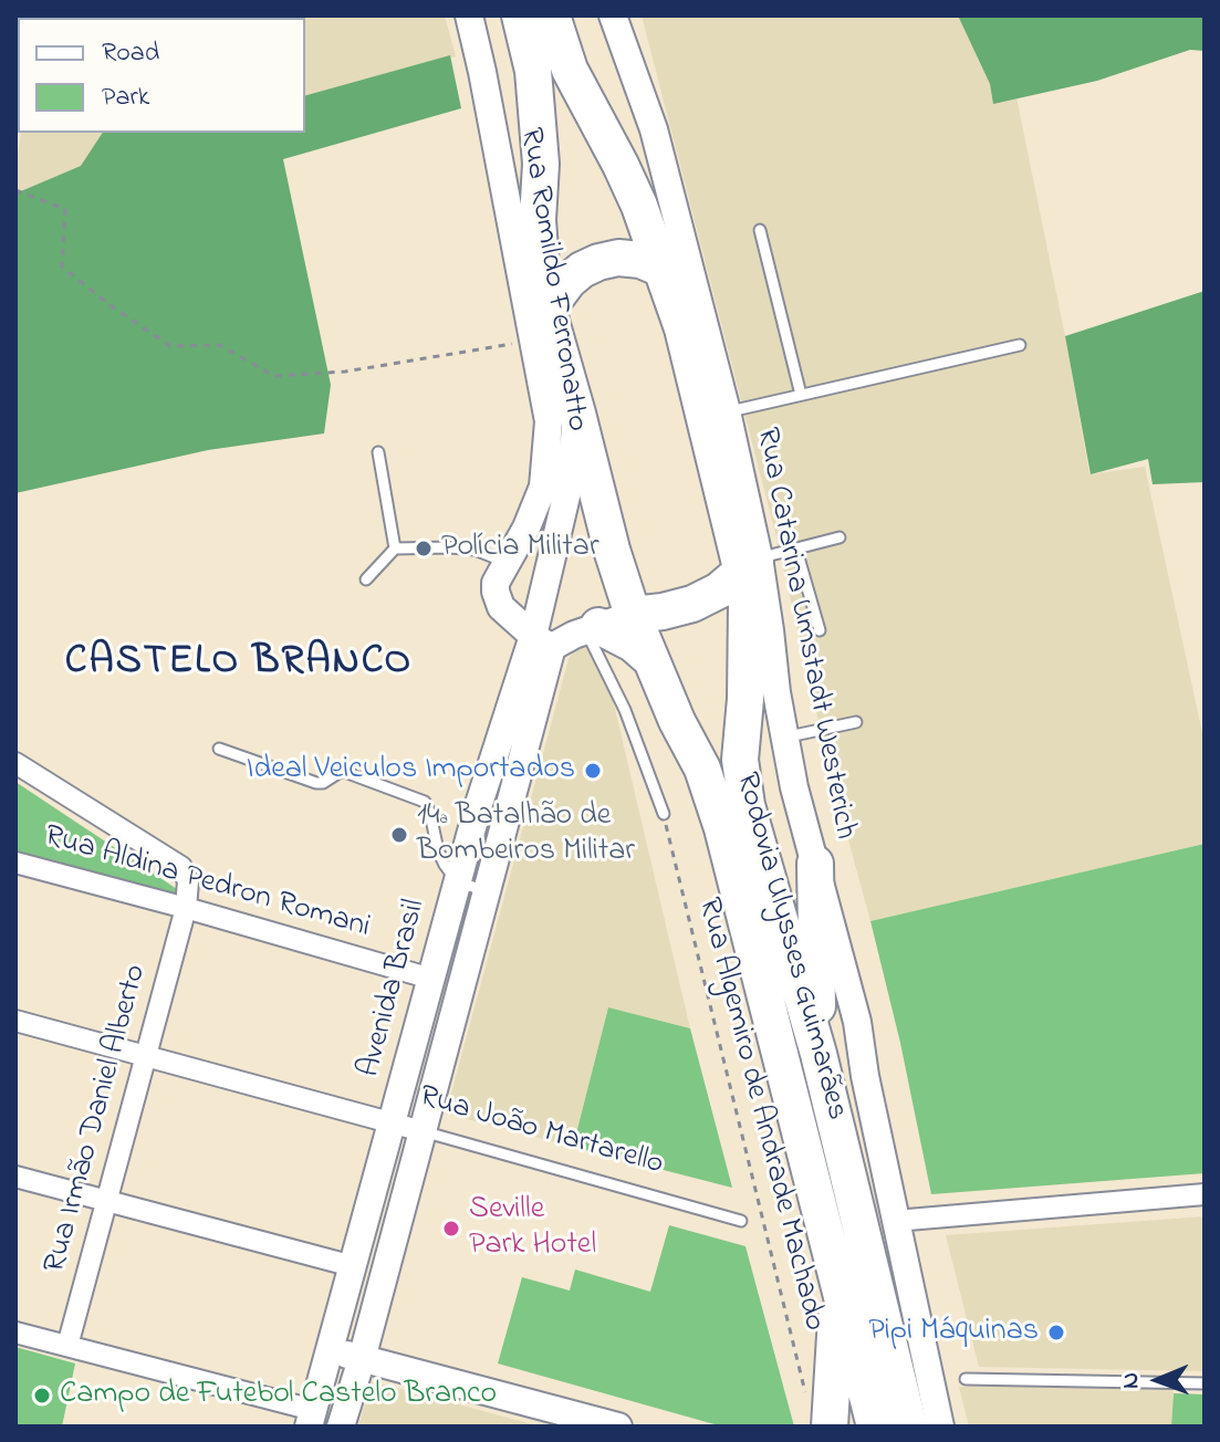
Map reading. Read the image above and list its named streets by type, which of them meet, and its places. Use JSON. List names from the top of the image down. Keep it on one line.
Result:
{"streets":{"highway":["Rodovia Ulysses Guimarães"],"street":["Rua Romildo Ferronatto","Rua Catarina Umstadt Westerich","Rua Aldina Pedron Romani","Avenida Brasil","Rua Irmão Daniel Alberto","Rua João Martarello"],"path":["Rua Algemiro de Andrade Machado"]},"crossings":[["Rua Romildo Ferronatto","Avenida Brasil"],["Rua Catarina Umstadt Westerich","Rodovia Ulysses Guimarães"],["Rua Aldina Pedron Romani","Avenida Brasil"],["Rua Aldina Pedron Romani","Rua Irmão Daniel Alberto"],["Rodovia Ulysses Guimarães","Avenida Brasil"],["Avenida Brasil","Rua João Martarello"],["Rua Irmão Daniel Alberto","Rua João Martarello"]],"districts":["CASTELO BRANCO"],"places":["Polícia Militar","Ideal Veiculos Importados","14ª Batalhão de Bombeiros Militar","Seville Park Hotel","Pipi Máquinas","Campo de Futebol Castelo Branco"],"legend":["Road","Park"],"north":"left"}
